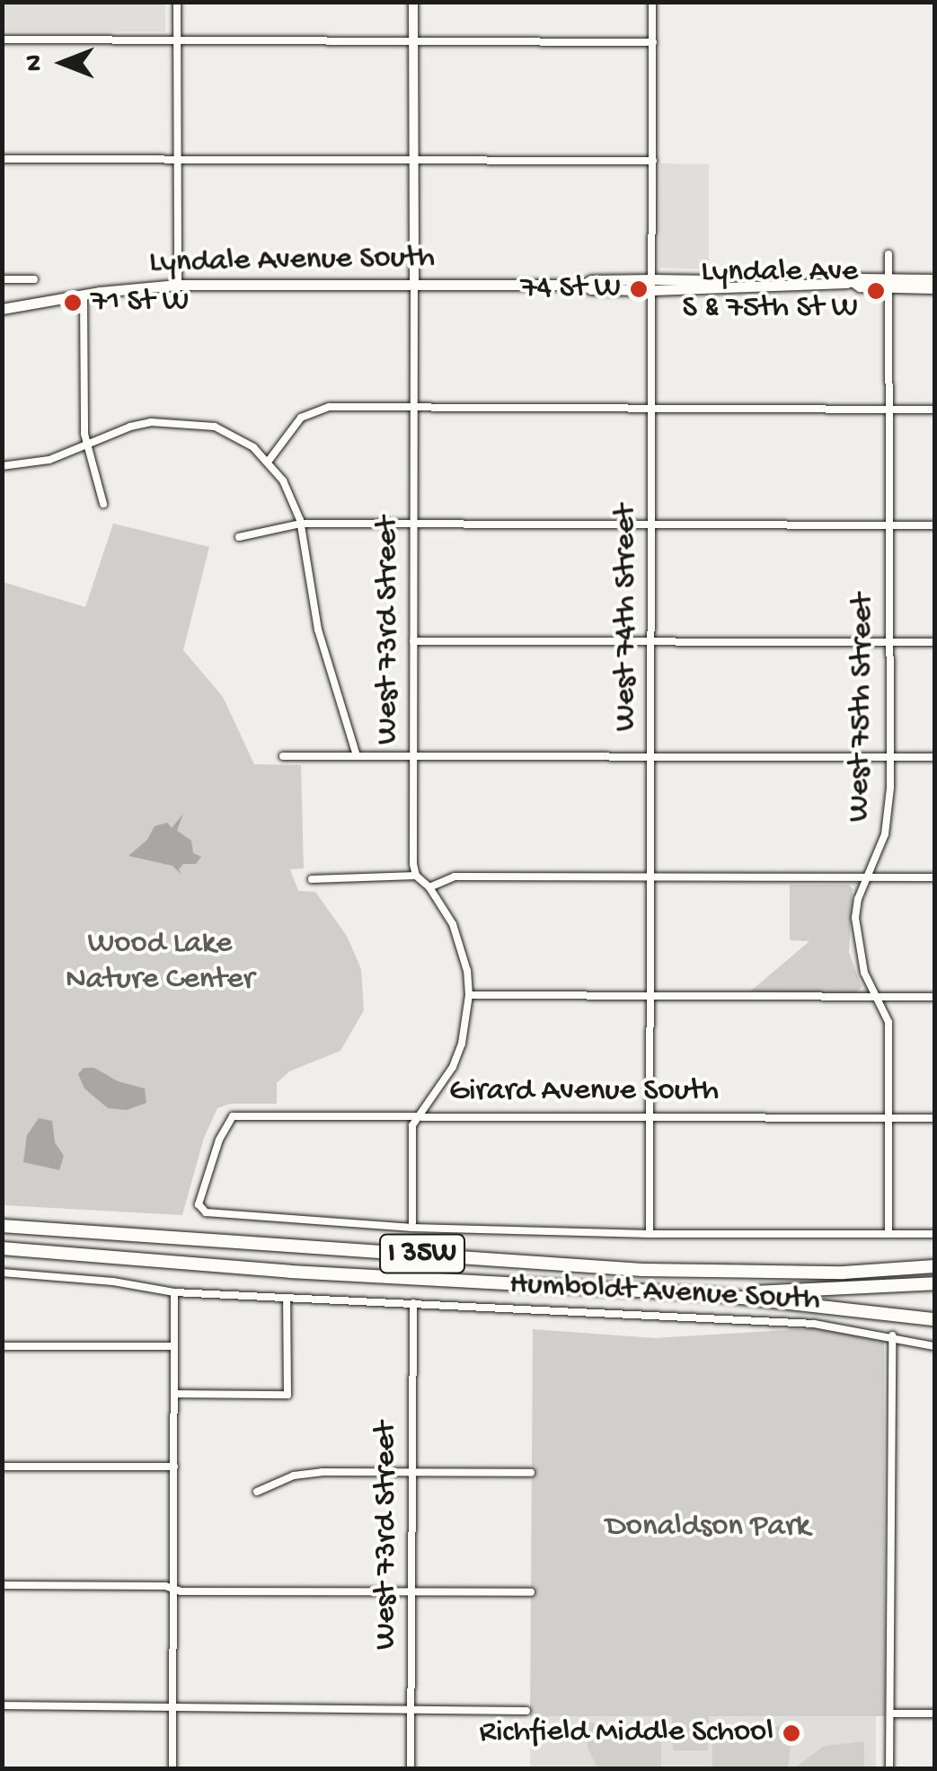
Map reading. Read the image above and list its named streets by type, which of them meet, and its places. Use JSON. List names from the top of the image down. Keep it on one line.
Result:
{"streets":{"highway":["I 35W"],"main road":["Lyndale Avenue South"],"street":["West 74th Street","West 73rd Street","West 75th Street","Girard Avenue South","Humboldt Avenue South"]},"crossings":[["Lyndale Avenue South","West 74th Street"],["Lyndale Avenue South","West 73rd Street"],["Lyndale Avenue South","West 75th Street"],["West 74th Street","Girard Avenue South"],["West 74th Street","Humboldt Avenue South"],["West 73rd Street","Humboldt Avenue South"],["West 75th Street","Girard Avenue South"],["West 75th Street","Humboldt Avenue South"],["Girard Avenue South","Humboldt Avenue South"]],"parks":["Wood Lake Nature Center","Donaldson Park"],"places":["74 St W","Lyndale Ave S & 75th St W","71 St W","Richfield Middle School"],"north":"left"}
